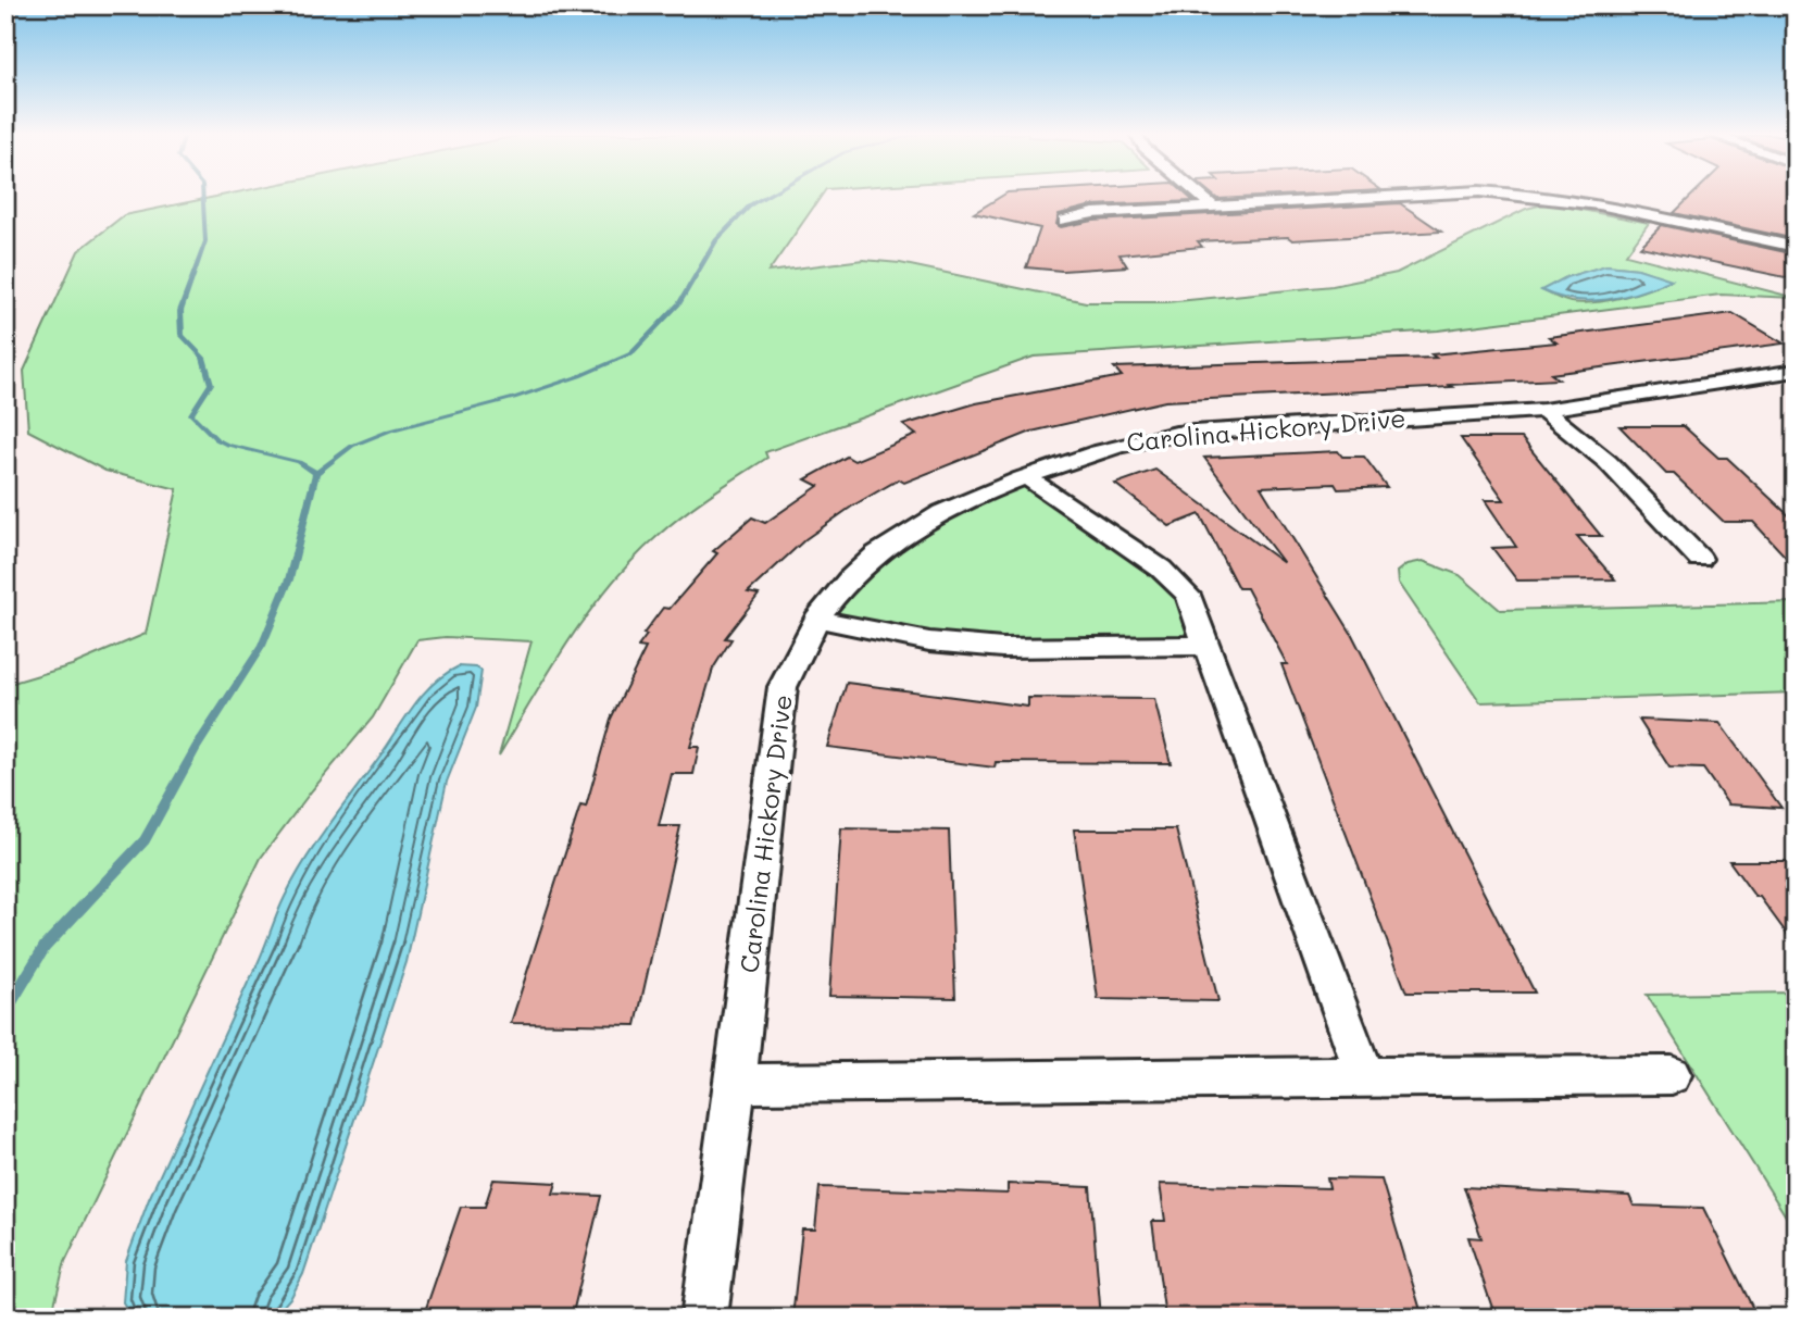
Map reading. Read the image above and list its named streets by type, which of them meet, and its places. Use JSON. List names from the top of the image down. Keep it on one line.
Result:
{"streets":{"street":["Carolina Hickory Drive"]}}
